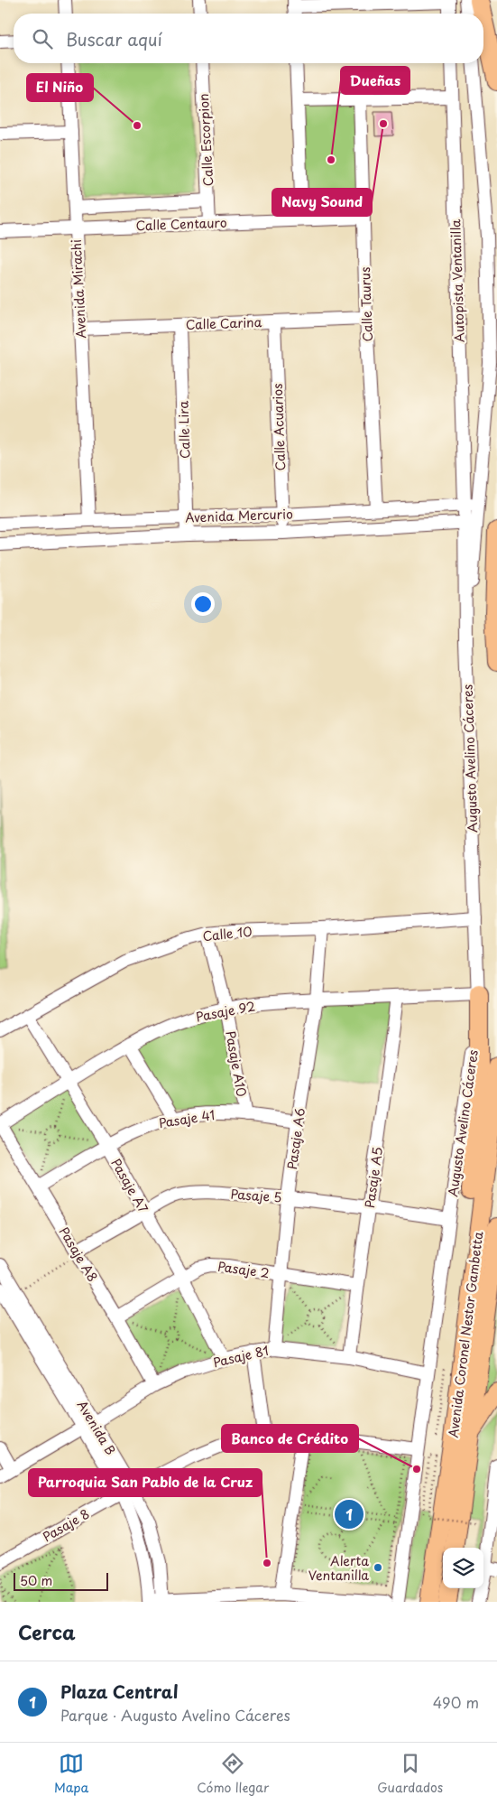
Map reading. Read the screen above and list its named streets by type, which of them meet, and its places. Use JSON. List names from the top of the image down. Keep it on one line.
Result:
{"streets":{"highway":["Avenida Coronel Nestor Gambetta"],"street":["Calle Escorpion","Calle Centauro","Autopista Ventanilla","Avenida Mirachi","Calle Taurus","Calle Carina","Calle Acuarios","Calle Lira","Avenida Mercurio","Augusto Avelino Cáceres","Calle 10","Pasaje 92","Pasaje A10","Pasaje 41","Pasaje A6","Pasaje A5","Pasaje A7","Pasaje 5","Pasaje A8","Pasaje 2","Pasaje 81","Avenida B","Pasaje 8"]},"crossings":[["Calle Escorpion","Calle Centauro"],["Calle Centauro","Avenida Mirachi"],["Calle Centauro","Calle Taurus"],["Autopista Ventanilla","Avenida Mercurio"],["Autopista Ventanilla","Augusto Avelino Cáceres"],["Avenida Mirachi","Calle Carina"],["Avenida Mirachi","Avenida Mercurio"],["Calle Taurus","Calle Carina"],["Calle Taurus","Avenida Mercurio"],["Calle Carina","Calle Acuarios"],["Calle Carina","Calle Lira"],["Calle Acuarios","Avenida Mercurio"],["Calle Lira","Avenida Mercurio"],["Avenida Mercurio","Augusto Avelino Cáceres"],["Augusto Avelino Cáceres","Calle 10"],["Augusto Avelino Cáceres","Pasaje 92"],["Augusto Avelino Cáceres","Pasaje 5"],["Augusto Avelino Cáceres","Pasaje 81"],["Augusto Avelino Cáceres","Pasaje 8"],["Calle 10","Pasaje A10"],["Calle 10","Pasaje A6"],["Calle 10","Pasaje A7"],["Pasaje 92","Pasaje A10"],["Pasaje 92","Pasaje A6"],["Pasaje 92","Pasaje A5"],["Pasaje 92","Pasaje A7"],["Pasaje 92","Pasaje A8"],["Pasaje A10","Pasaje 41"],["Pasaje 41","Pasaje A6"],["Pasaje 41","Pasaje A7"],["Pasaje 41","Pasaje A8"],["Pasaje A6","Pasaje 5"],["Pasaje A6","Pasaje 2"],["Pasaje A6","Pasaje 81"],["Pasaje A5","Pasaje 5"],["Pasaje A5","Pasaje 2"],["Pasaje A5","Pasaje 81"],["Pasaje A7","Pasaje 5"],["Pasaje A7","Pasaje 2"],["Pasaje A7","Pasaje 81"],["Pasaje 5","Pasaje A8"],["Pasaje A8","Pasaje 2"],["Pasaje A8","Pasaje 81"],["Pasaje 81","Avenida B"],["Avenida B","Pasaje 8"]],"places":["Navy Sound","El Niño","Dueñas","Banco de Crédito","Parroquia San Pablo de la Cruz","Alerta Ventanilla"],"scale_bar":"50 m","page":{"search":"Buscar aquí","pins":"1","scale":"50 m","heading":"Cerca","list":[{"mark":"1","name":"Plaza Central","note":"Parque · Augusto Avelino Cáceres","value":"490 m"}],"nav":["Mapa","Cómo llegar","Guardados"]}}
